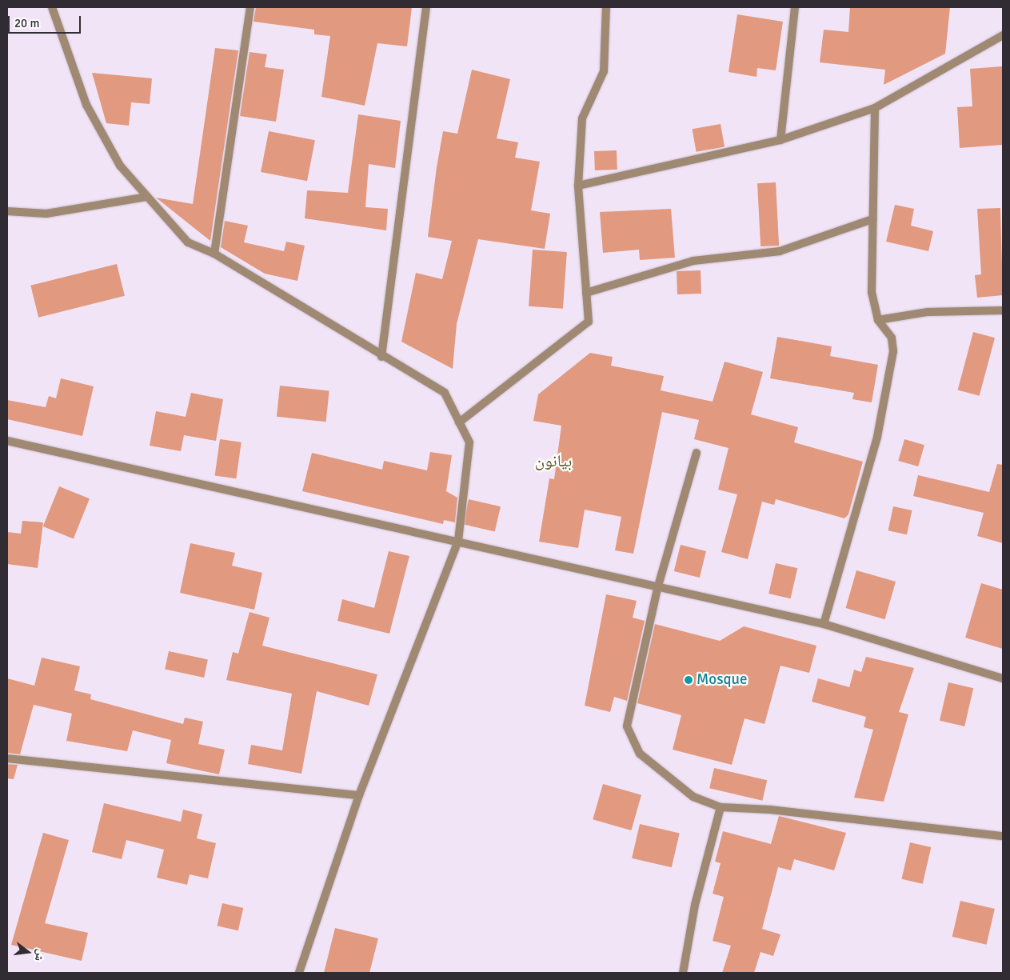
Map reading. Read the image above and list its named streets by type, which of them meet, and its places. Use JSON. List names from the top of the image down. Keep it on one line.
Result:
{"districts":["بيانون"],"places":["Mosque"],"scale_bar":"20 m","north":"right"}
